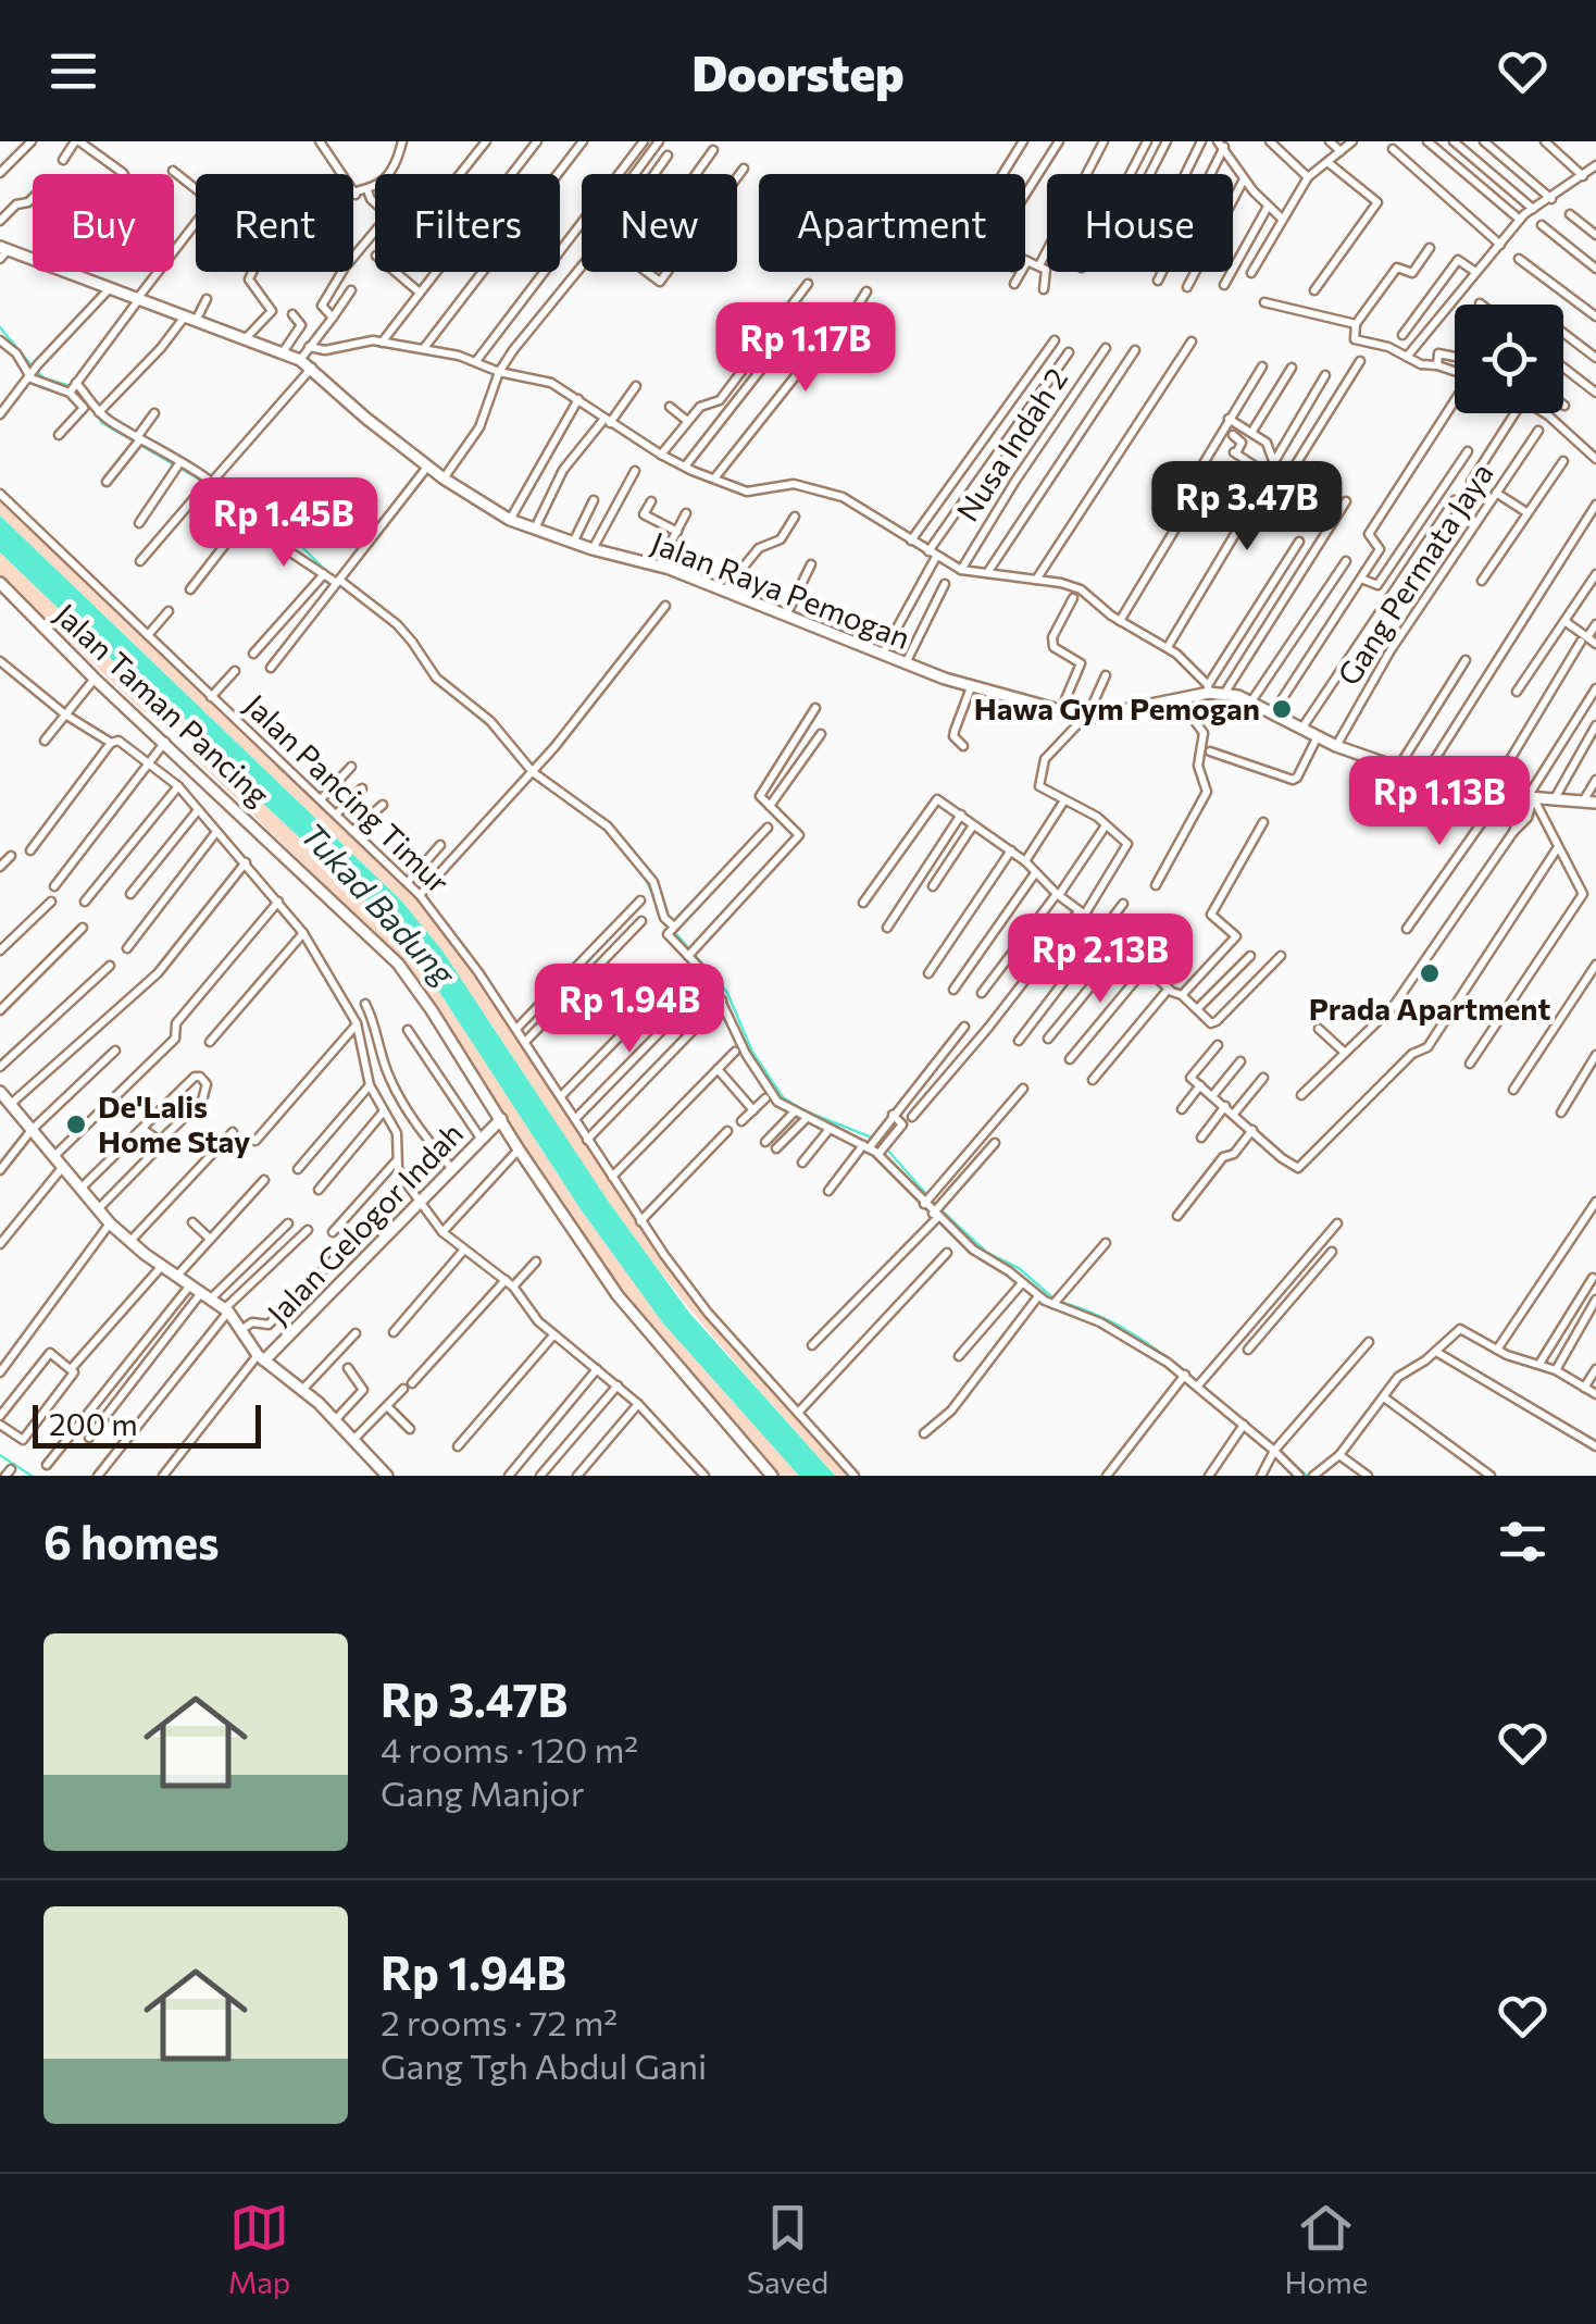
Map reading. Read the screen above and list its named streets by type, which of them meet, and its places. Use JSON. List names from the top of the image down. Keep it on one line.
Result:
{"streets":{"street":["Nusa Indah 2","Gang Permata Jaya","Jalan Raya Pemogan","Jalan Taman Pancing","Jalan Pancing Timur","Jalan Gelogor Indah"]},"crossings":[["Gang Permata Jaya","Jalan Raya Pemogan"],["Jalan Taman Pancing","Jalan Gelogor Indah"]],"water":["Tukad Badung"],"places":["Hawa Gym Pemogan","Prada Apartment","De'Lalis Home Stay"],"scale_bar":"200 m","page":{"header":"Doorstep","chip":["Buy","Rent","Filters","New","Apartment","House"],"price":["Rp 1.17B","Rp 3.47B","Rp 1.45B","Rp 1.13B","Rp 2.13B","Rp 1.94B"],"scale":"200 m","heading":"6 homes","list":[{"name":"Rp 3.47B","note":"4 rooms · 120 m² · Gang Manjor"},{"name":"Rp 1.94B","note":"2 rooms · 72 m² · Gang Tgh Abdul Gani"}],"tabs":["Map","Saved","Home"]}}
